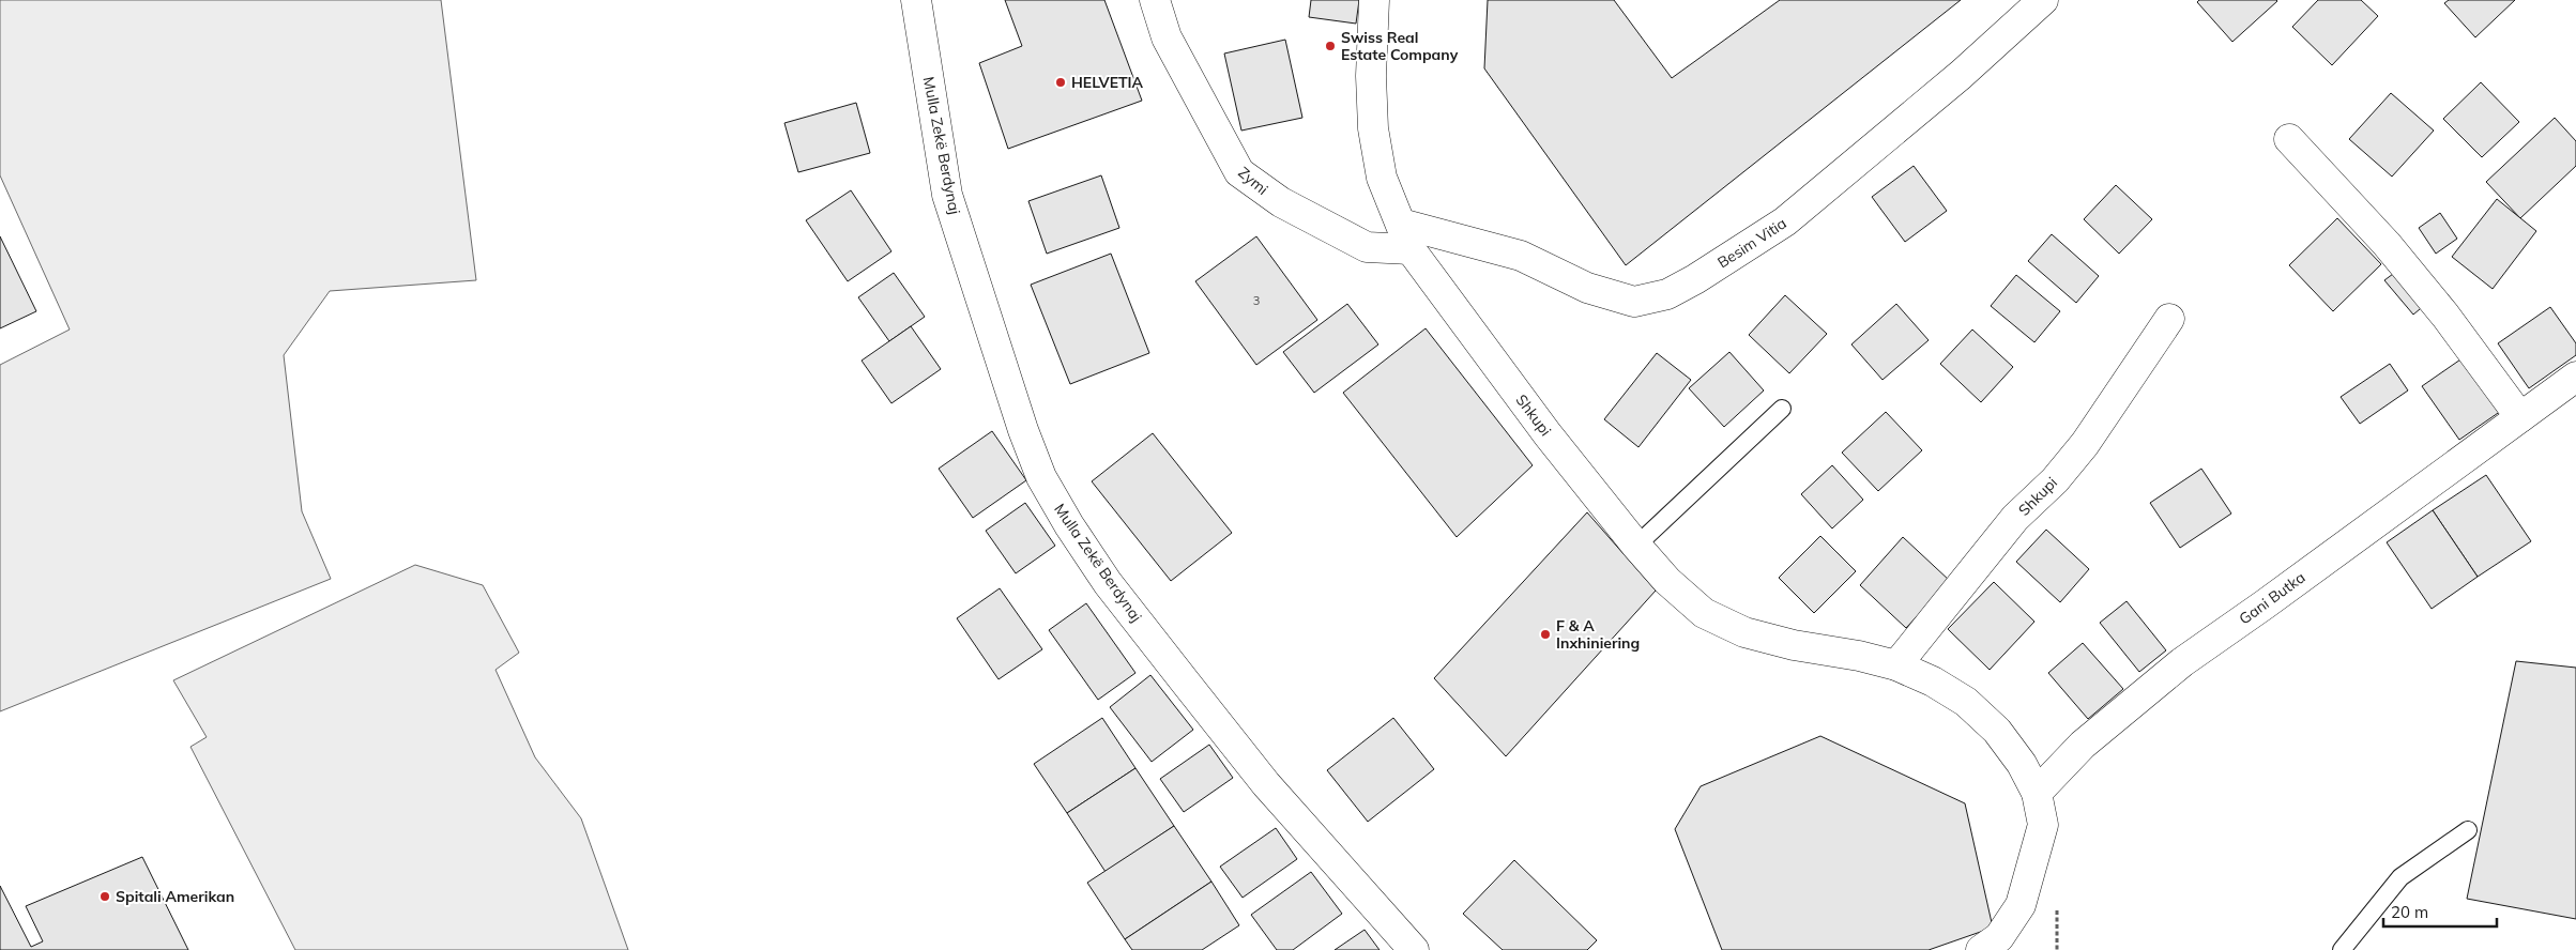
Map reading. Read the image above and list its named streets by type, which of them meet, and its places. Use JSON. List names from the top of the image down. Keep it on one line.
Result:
{"streets":{"street":["Mulla Zekë Berdynaj","Zymi","Besim Vitia","Shkupi","Gani Butka"]},"crossings":[["Zymi","Besim Vitia"],["Zymi","Shkupi"],["Besim Vitia","Shkupi"],["Shkupi","Gani Butka"]],"places":["Swiss Real Estate Company","HELVETIA","F & A Inxhiniering","Spitali Amerikan"],"house_numbers":["3"],"scale_bar":"20 m"}
